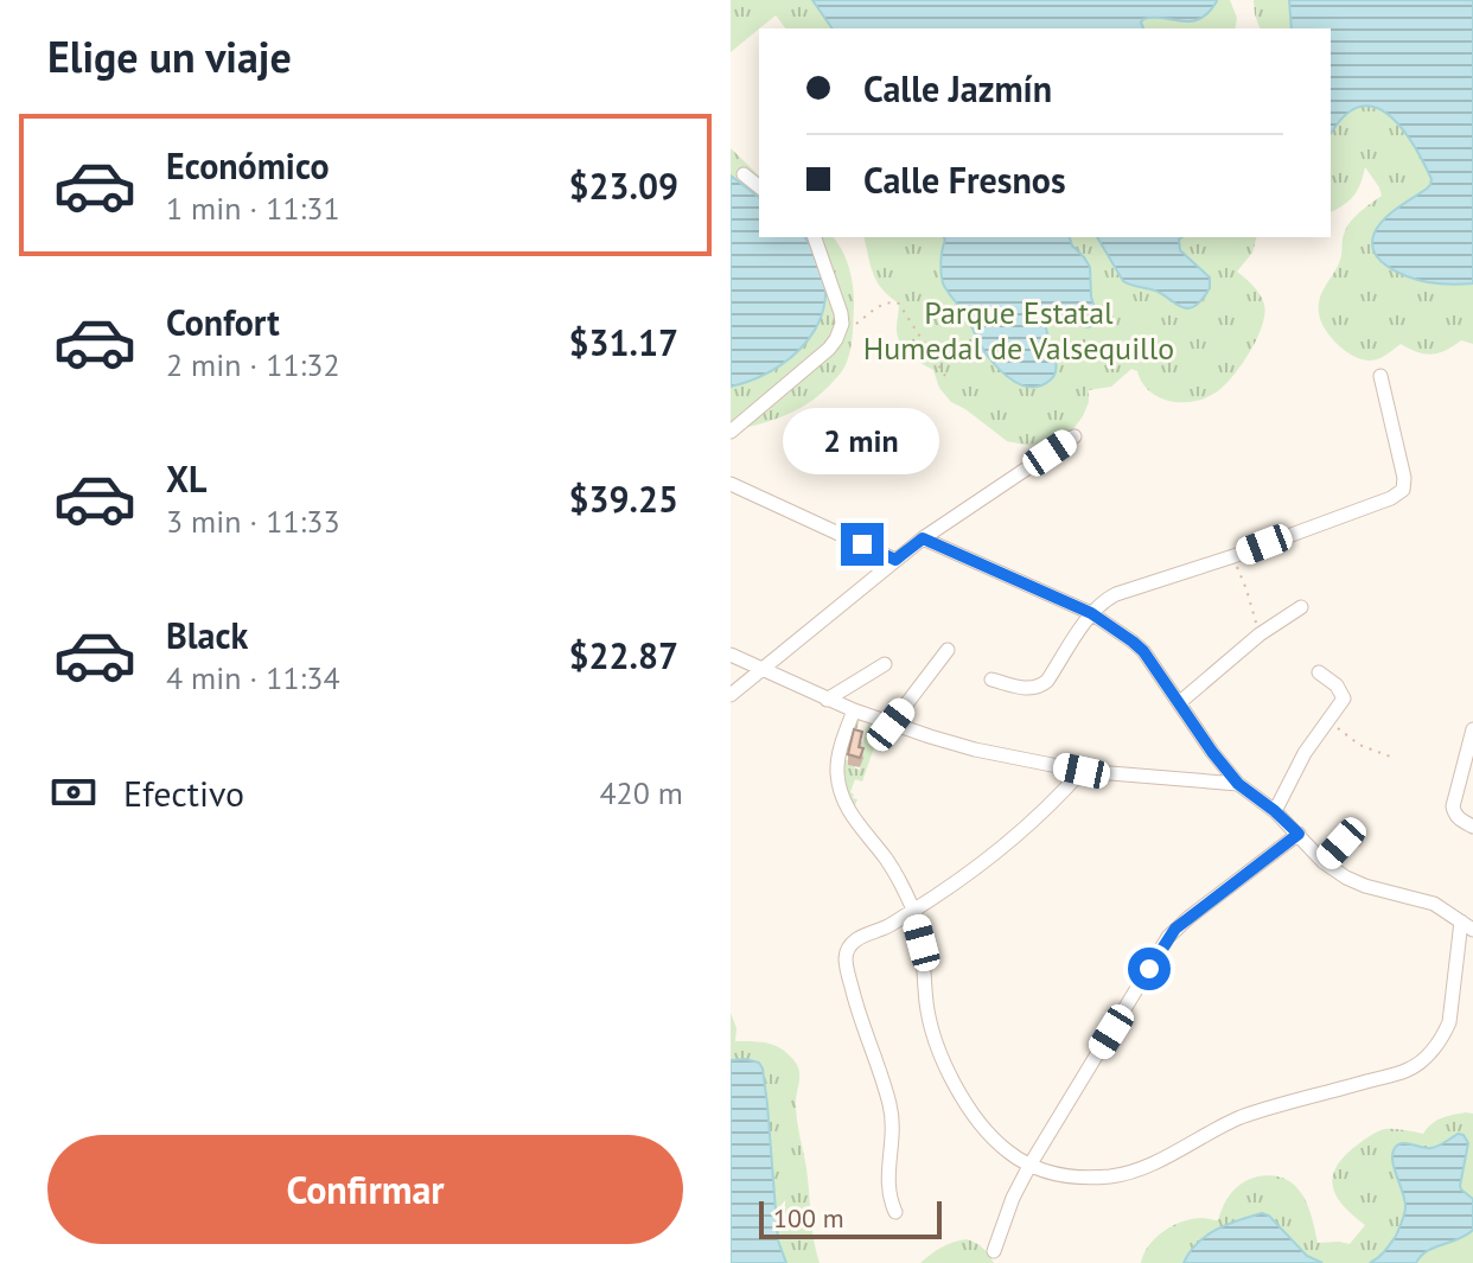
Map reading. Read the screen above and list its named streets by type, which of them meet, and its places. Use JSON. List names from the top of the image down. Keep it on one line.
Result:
{"parks":["Parque Estatal Humedal de Valsequillo"],"scale_bar":"100 m","page":{"heading":"Elige un viaje","banner":["Calle Jazmín","Calle Fresnos"],"list":[{"name":"Económico","note":"1 min · 11:31","value":"$23.09"},{"name":"Confort","note":"2 min · 11:32","value":"$31.17"},{"name":"XL","note":"3 min · 11:33","value":"$39.25"},{"name":"Black","note":"4 min · 11:34","value":"$22.87"}],"bubble":"2 min","pay":["Efectivo","420 m"],"buttons":"Confirmar","scale":"100 m"}}
